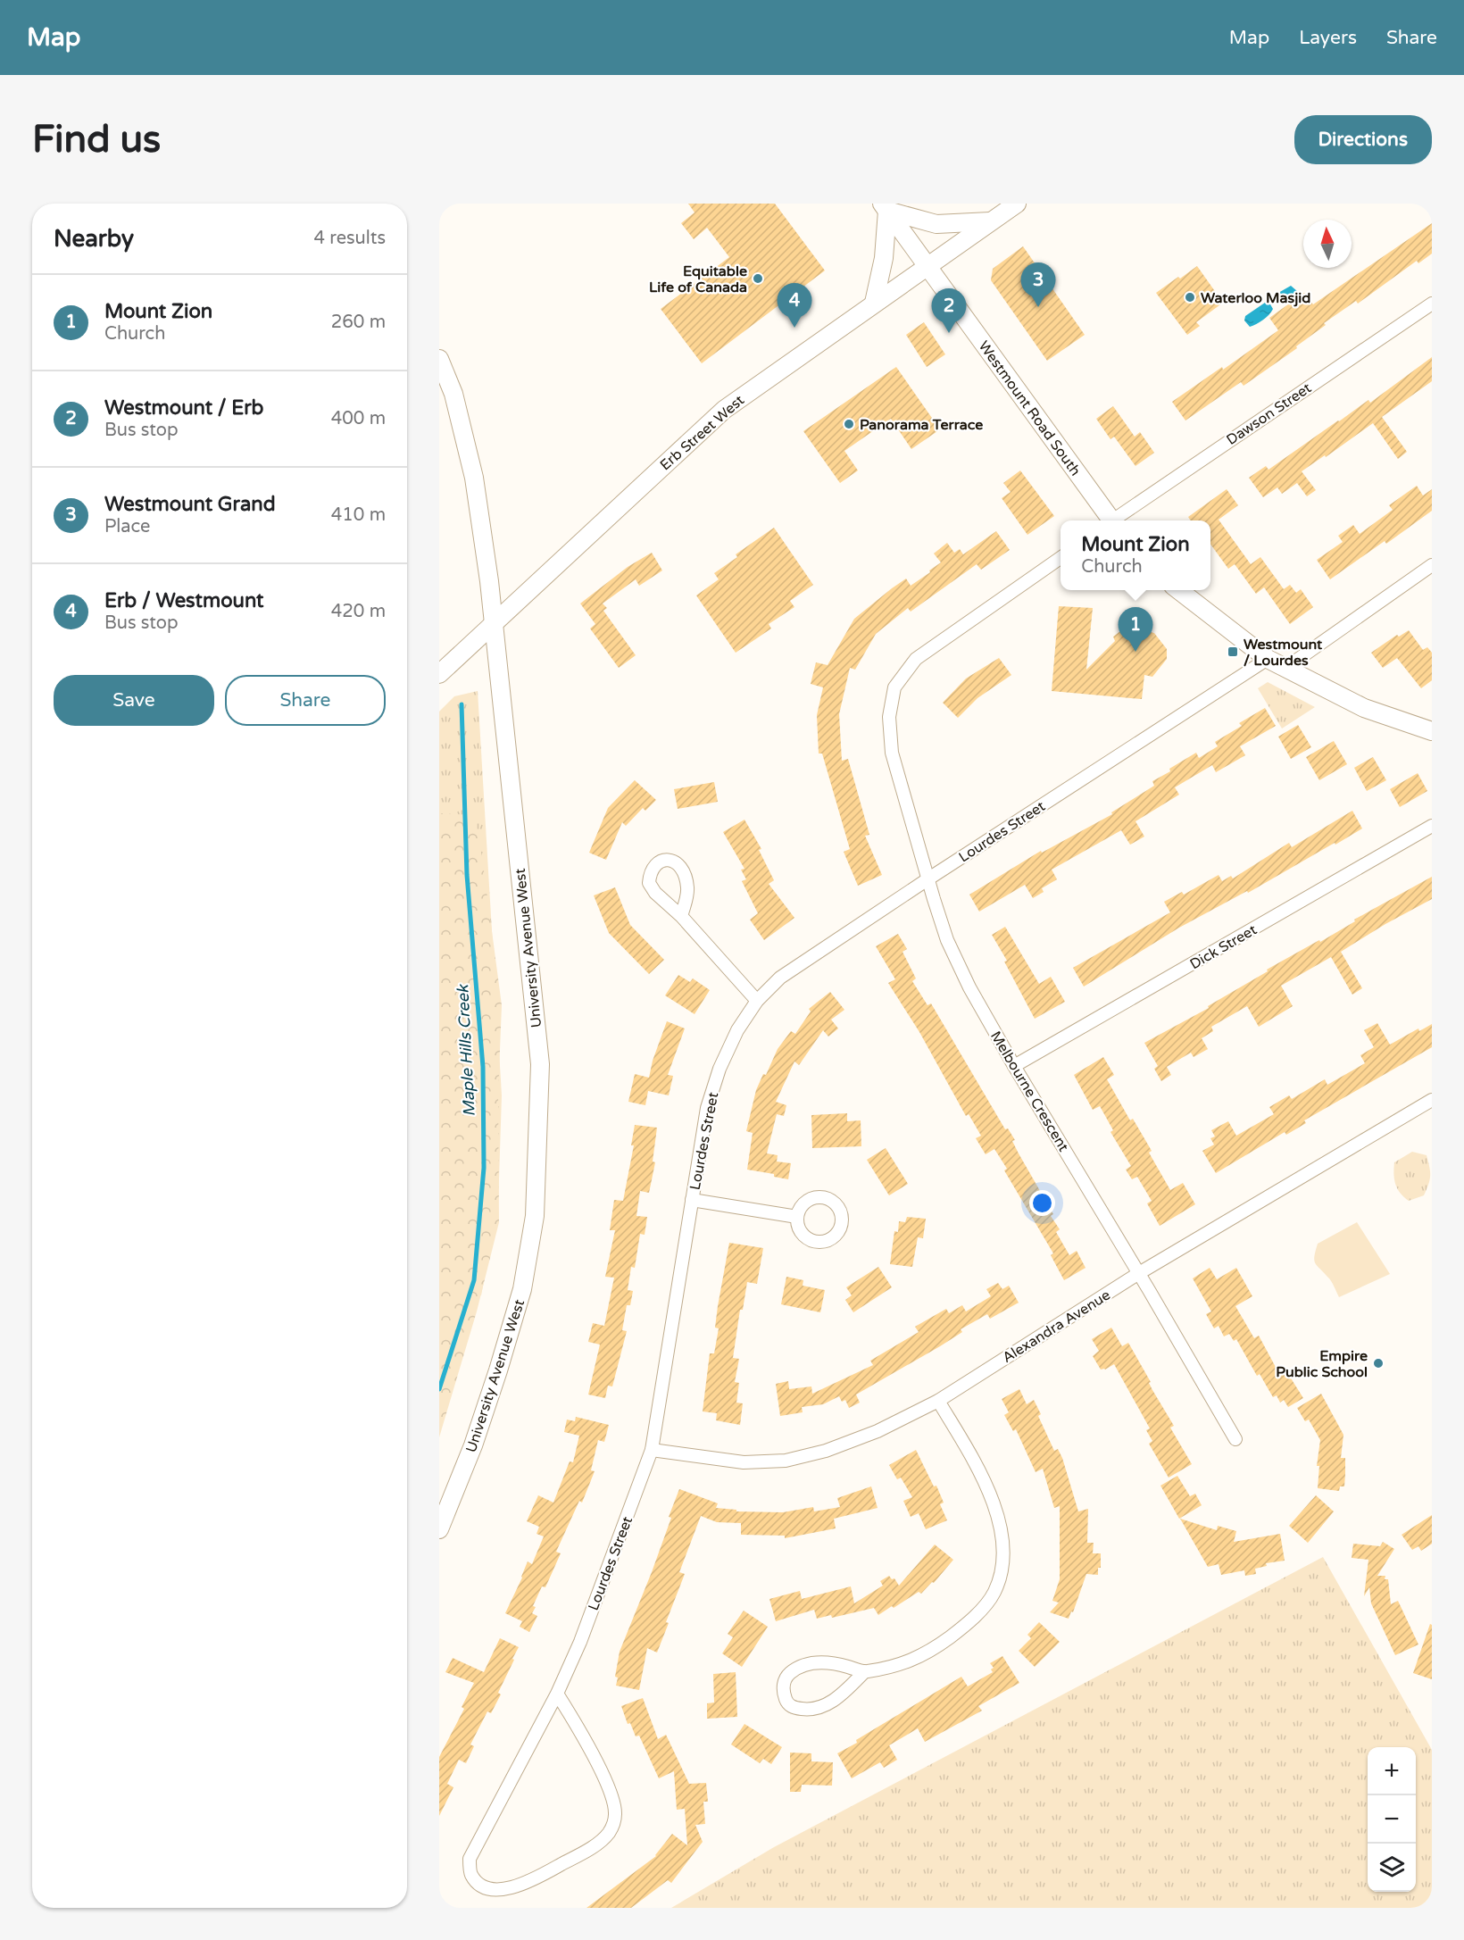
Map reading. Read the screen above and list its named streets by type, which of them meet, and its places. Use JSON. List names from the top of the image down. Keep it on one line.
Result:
{"streets":{"main road":["Westmount Road South","Erb Street West","University Avenue West"],"street":["Dawson Street","Lourdes Street","Dick Street","Melbourne Crescent","Alexandra Avenue"]},"crossings":[["Westmount Road South","Erb Street West"],["Erb Street West","University Avenue West"],["Lourdes Street","Melbourne Crescent"],["Lourdes Street","Alexandra Avenue"],["Dick Street","Melbourne Crescent"],["Melbourne Crescent","Alexandra Avenue"]],"water":["Maple Hills Creek"],"places":{"other":["Equitable Life of Canada","Waterloo Masjid","Panorama Terrace","Empire Public School"],"transit":["Westmount / Lourdes"]},"north":"top","page":{"header":"Map","nav":["Map","Layers","Share"],"buttons":["Directions",["Save","Share"]],"title":"Find us","heading":["Nearby","4 results"],"pins":["3","4","2","1"],"list":[{"mark":"1","name":"Mount Zion","note":"Church","value":"260 m"},{"mark":"2","name":"Westmount / Erb","note":"Bus stop","value":"400 m"},{"mark":"3","name":"Westmount Grand","note":"Place","value":"410 m"},{"mark":"4","name":"Erb / Westmount","note":"Bus stop","value":"420 m"}],"popup":["Mount Zion","Church"],"map_buttons":["+","−"]}}
